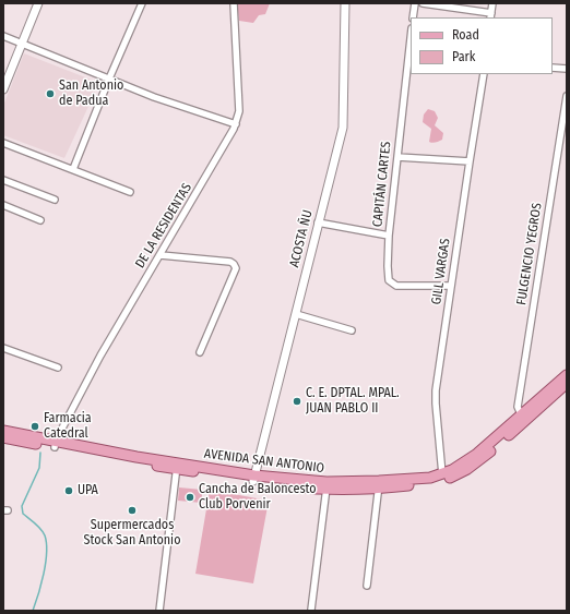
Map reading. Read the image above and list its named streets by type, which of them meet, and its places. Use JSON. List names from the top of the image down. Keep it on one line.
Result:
{"streets":{"main road":["AVENIDA SAN ANTONIO"],"street":["CAPITÁN CARTES","DE LA RESIDENTAS","ACOSTA ÑU","FULGENCIO YEGROS","GILL VARGAS"]},"crossings":[["CAPITÁN CARTES","GILL VARGAS"],["DE LA RESIDENTAS","AVENIDA SAN ANTONIO"],["ACOSTA ÑU","AVENIDA SAN ANTONIO"],["FULGENCIO YEGROS","AVENIDA SAN ANTONIO"],["GILL VARGAS","AVENIDA SAN ANTONIO"]],"places":["San Antonio de Padua","C. E. DPTAL. MPAL. JUAN PABLO II","Farmacia Catedral","UPA","Cancha de Baloncesto Club Porvenir","Supermercados Stock San Antonio"],"legend":["Road","Park"]}
